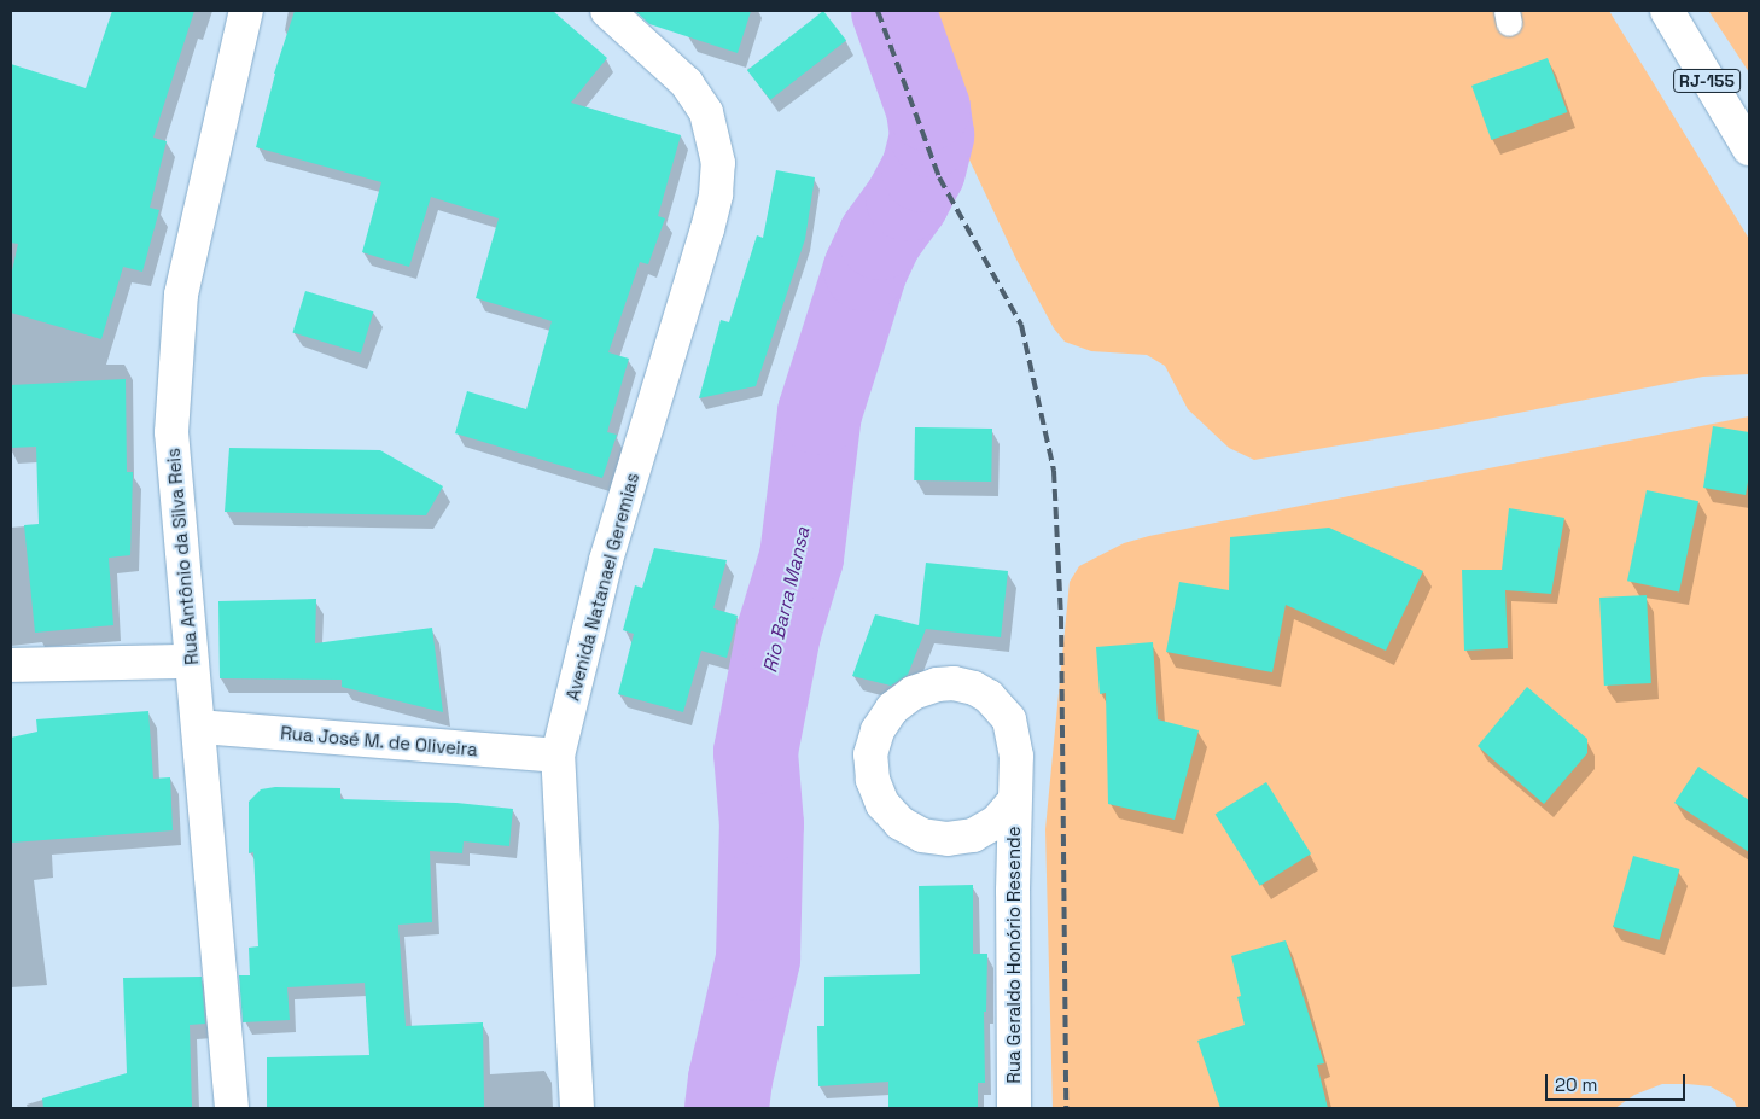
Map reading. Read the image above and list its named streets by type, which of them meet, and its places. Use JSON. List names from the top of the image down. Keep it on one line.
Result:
{"streets":{"street":["RJ-155","Rua Antônio da Silva Reis","Avenida Natanael Geremias","Rua José M. de Oliveira","Rua Geraldo Honório Resende"]},"crossings":[["Rua Antônio da Silva Reis","Rua José M. de Oliveira"],["Avenida Natanael Geremias","Rua José M. de Oliveira"]],"water":["Rio Barra Mansa"],"scale_bar":"20 m"}
